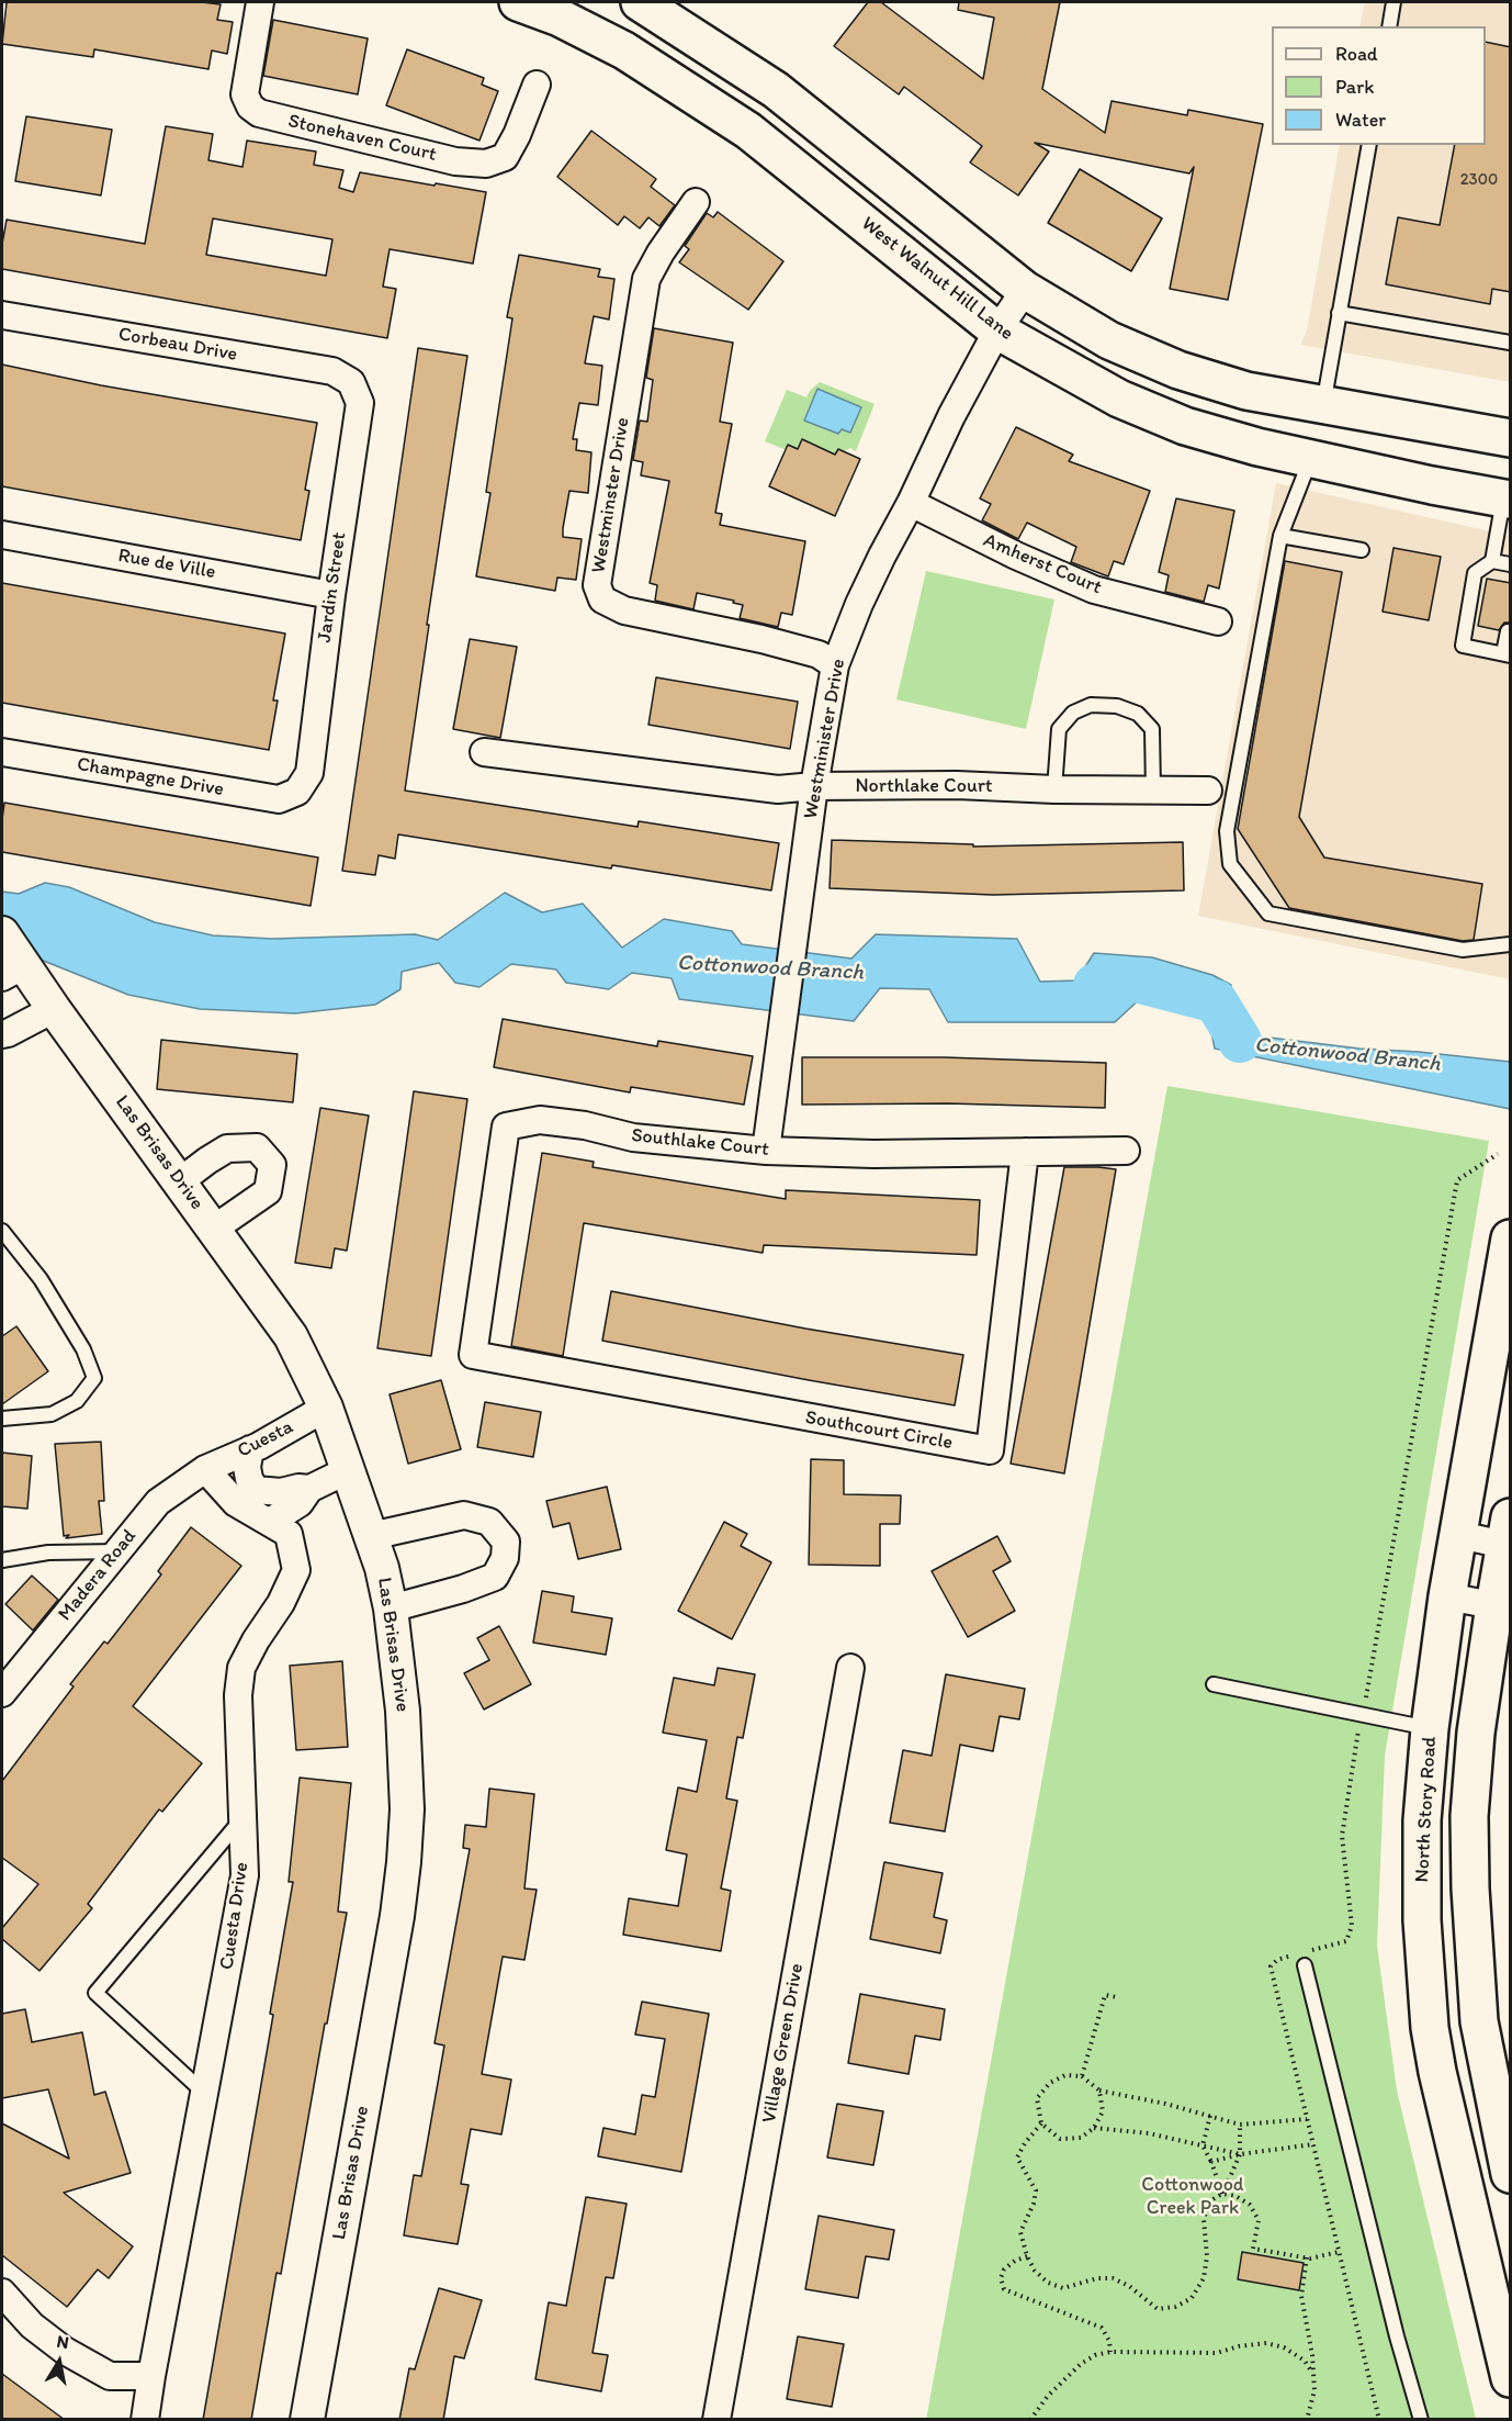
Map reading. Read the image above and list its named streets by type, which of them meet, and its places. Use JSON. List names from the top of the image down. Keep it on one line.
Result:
{"streets":{"main road":["West Walnut Hill Lane","North Story Road"],"street":["Stonehaven Court","Corbeau Drive","Westminster Drive","Rue de Ville","Amherst Court","Jardin Street","Westminister Drive","Champagne Drive","Northlake Court","Southlake Court","Las Brisas Drive","Southcourt Circle","Cuesta","Madera Road","Cuesta Drive","Village Green Drive"]},"crossings":[["West Walnut Hill Lane","Westminister Drive"],["Corbeau Drive","Jardin Street"],["Westminster Drive","Westminister Drive"],["Rue de Ville","Jardin Street"],["Amherst Court","Westminister Drive"],["Jardin Street","Champagne Drive"],["Westminister Drive","Northlake Court"],["Westminister Drive","Southlake Court"],["Southlake Court","Southcourt Circle"],["Las Brisas Drive","Cuesta"],["Cuesta","Madera Road"],["Cuesta","Cuesta Drive"],["Madera Road","Cuesta Drive"]],"water":["Cottonwood Branch"],"parks":["Cottonwood Creek Park"],"house_numbers":["2300"],"legend":["Road","Park","Water"],"north":"top"}
